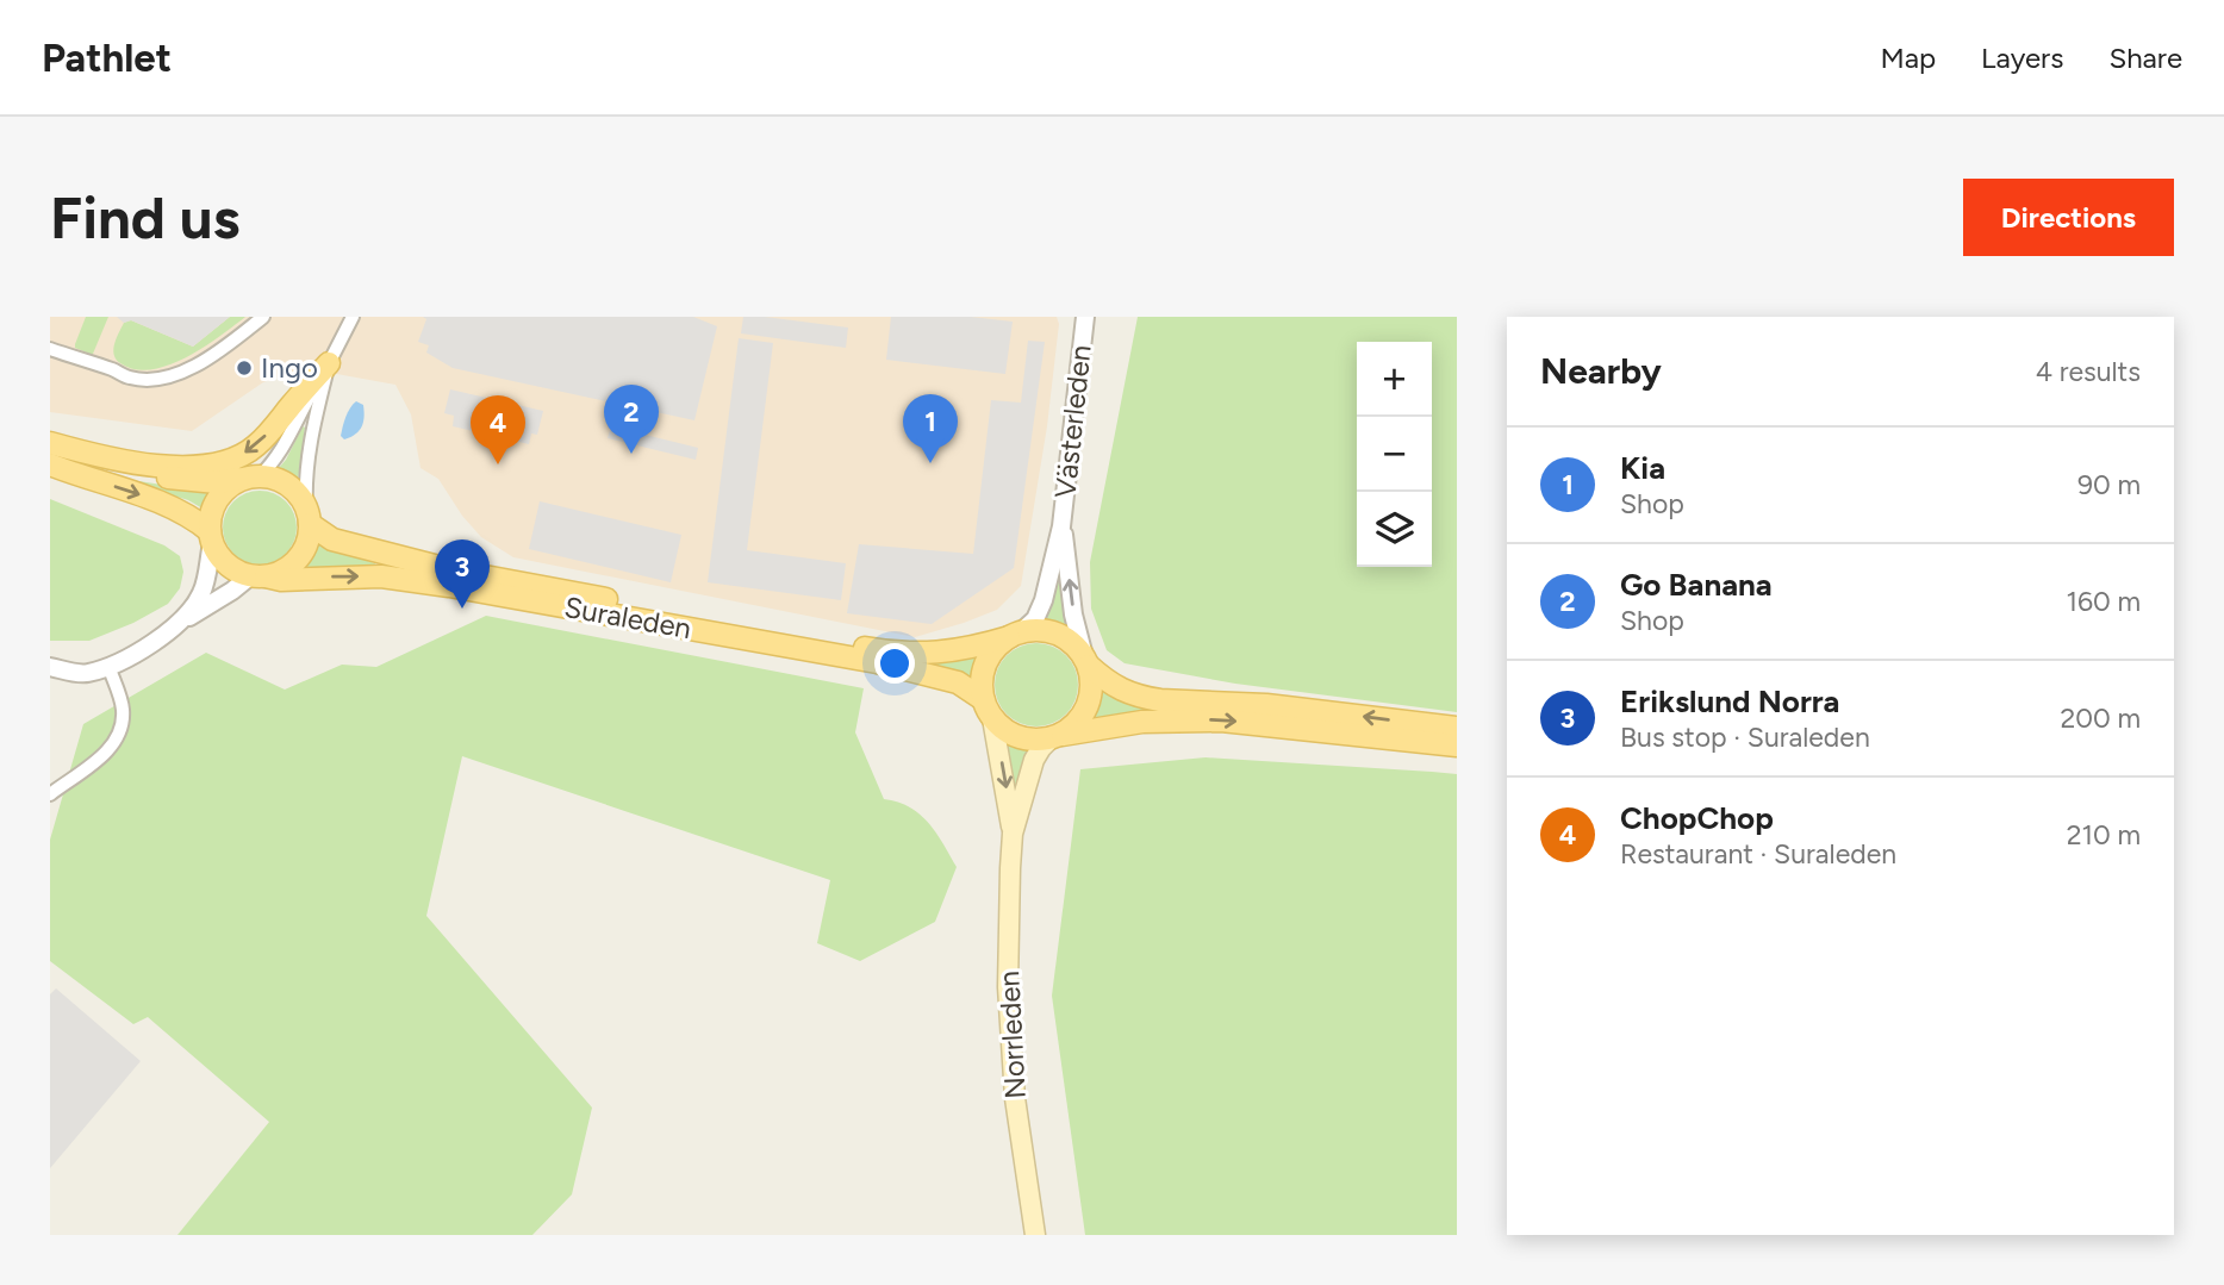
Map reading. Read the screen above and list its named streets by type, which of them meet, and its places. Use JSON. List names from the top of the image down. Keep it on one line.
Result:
{"streets":{"main road":["Suraleden","Norrleden"],"street":["Västerleden"]},"crossings":[["Västerleden","Suraleden"],["Västerleden","Norrleden"],["Suraleden","Norrleden"]],"places":["Ingo"],"page":{"header":"Pathlet","nav":["Map","Layers","Share"],"buttons":"Directions","title":"Find us","heading":["Nearby","4 results"],"map_buttons":["+","−"],"pins":["2","1","4","3"],"list":[{"mark":"1","name":"Kia","note":"Shop","value":"90 m"},{"mark":"2","name":"Go Banana","note":"Shop","value":"160 m"},{"mark":"3","name":"Erikslund Norra","note":"Bus stop · Suraleden","value":"200 m"},{"mark":"4","name":"ChopChop","note":"Restaurant · Suraleden","value":"210 m"}]}}
